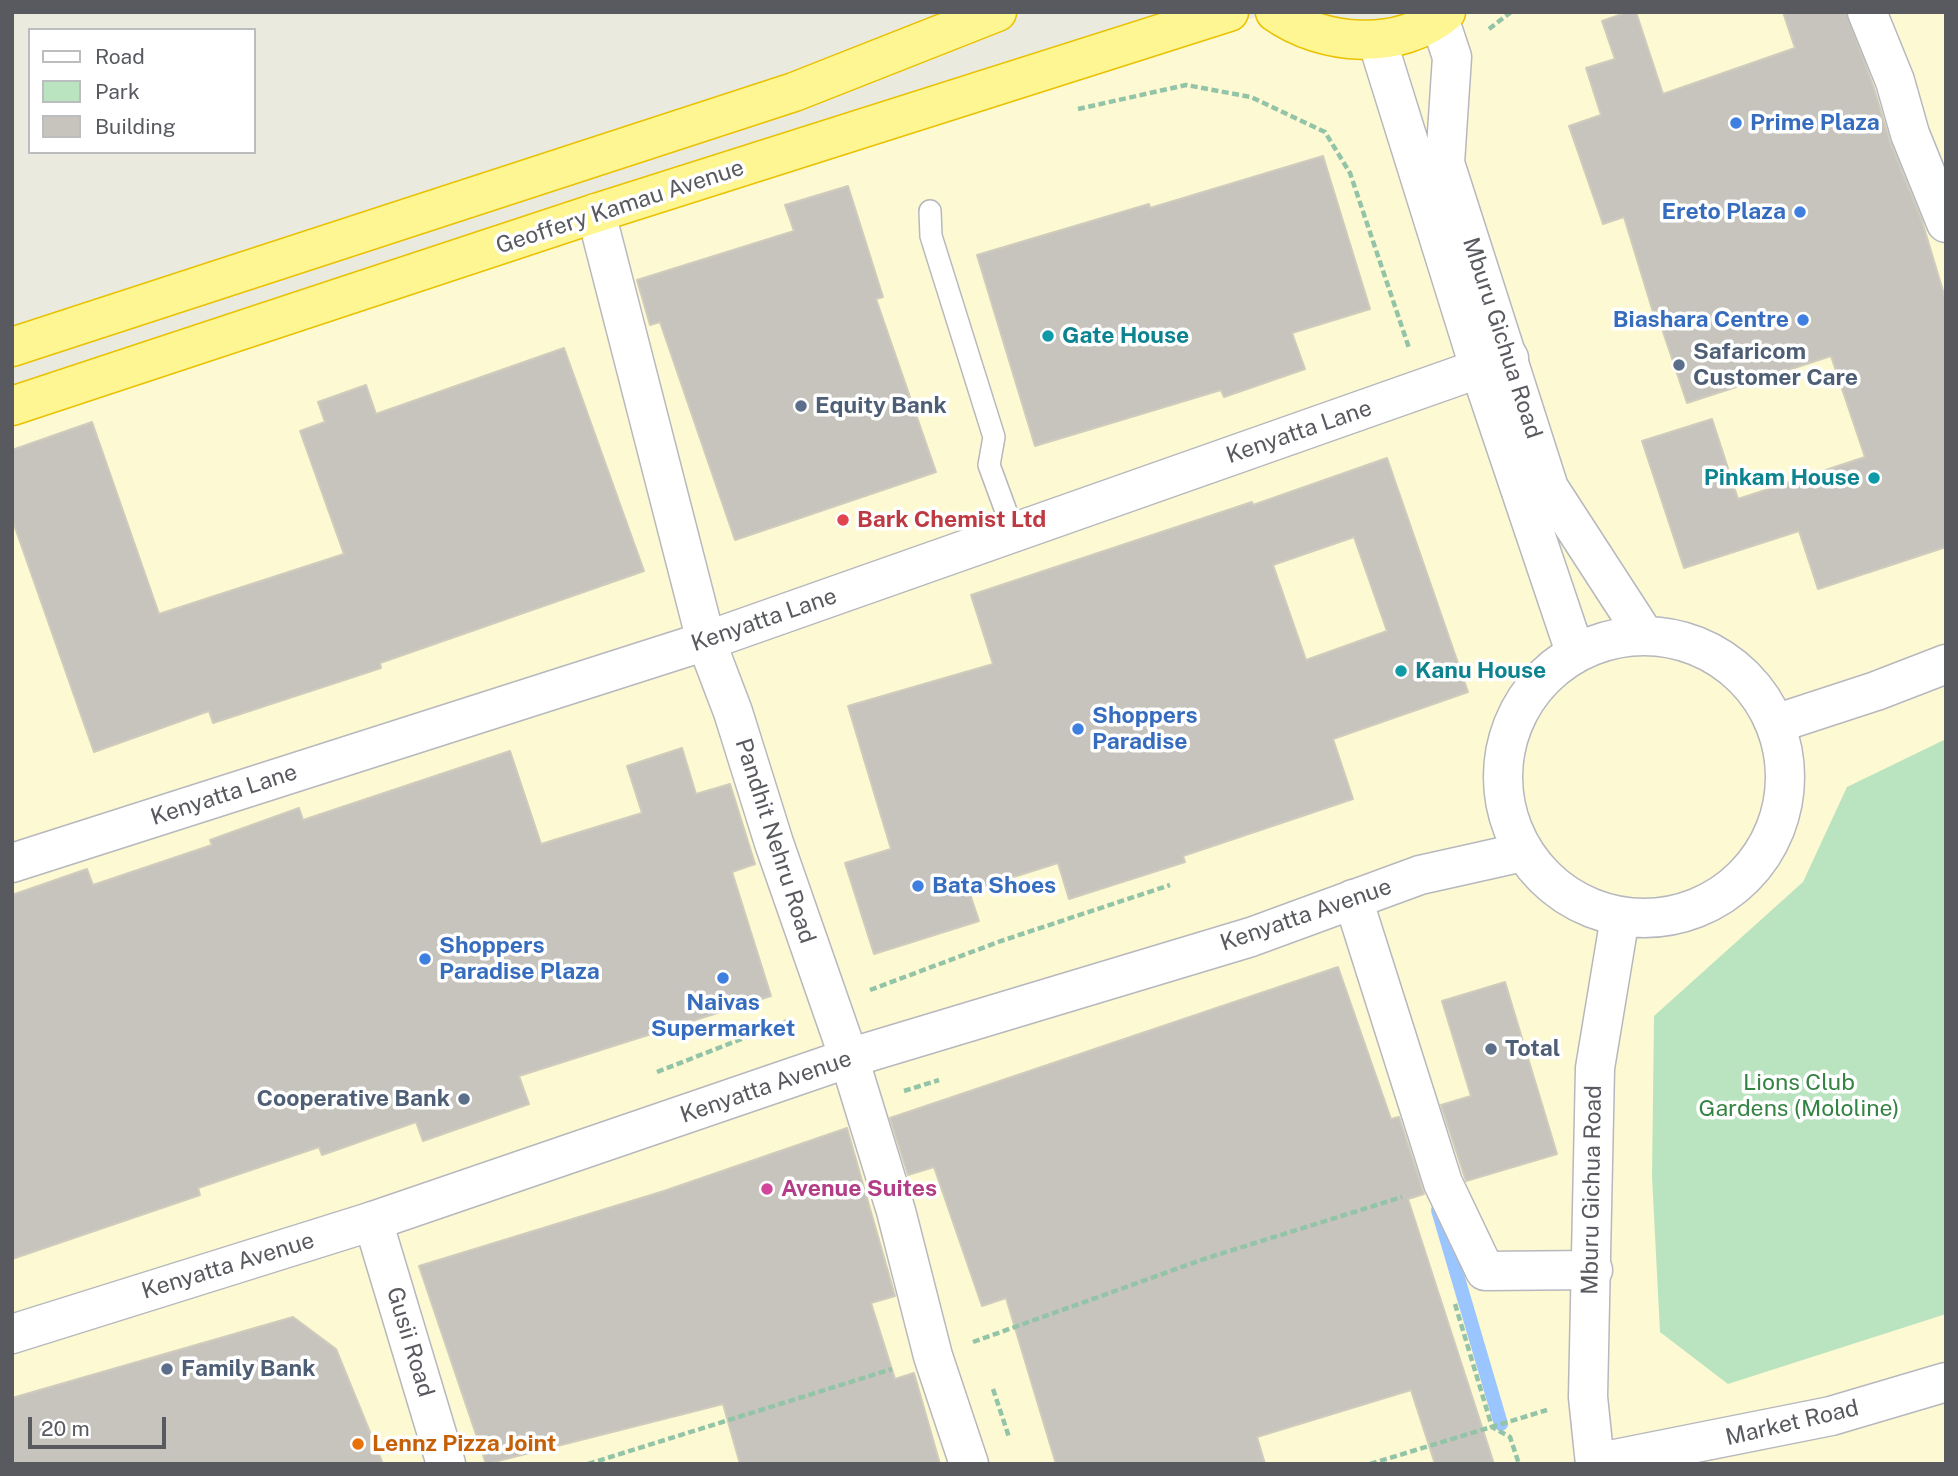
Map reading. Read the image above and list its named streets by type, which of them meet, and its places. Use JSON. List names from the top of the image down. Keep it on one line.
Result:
{"streets":{"highway":["Geoffery Kamau Avenue"],"street":["Mburu Gichua Road","Kenyatta Lane","Pandhit Nehru Road","Kenyatta Avenue","Gusii Road","Market Road"]},"crossings":[["Geoffery Kamau Avenue","Pandhit Nehru Road"],["Mburu Gichua Road","Kenyatta Lane"],["Mburu Gichua Road","Market Road"],["Kenyatta Lane","Pandhit Nehru Road"],["Pandhit Nehru Road","Kenyatta Avenue"],["Kenyatta Avenue","Gusii Road"]],"parks":["Lions Club Gardens (Mololine)"],"places":["Prime Plaza","Ereto Plaza","Biashara Centre","Gate House","Safaricom Customer Care","Equity Bank","Pinkam House","Bark Chemist Ltd","Kanu House","Shoppers Paradise","Bata Shoes","Shoppers Paradise Plaza","Naivas Supermarket","Total","Cooperative Bank","Avenue Suites","Family Bank","Lennz Pizza Joint"],"legend":["Road","Park","Building"],"scale_bar":"20 m"}
